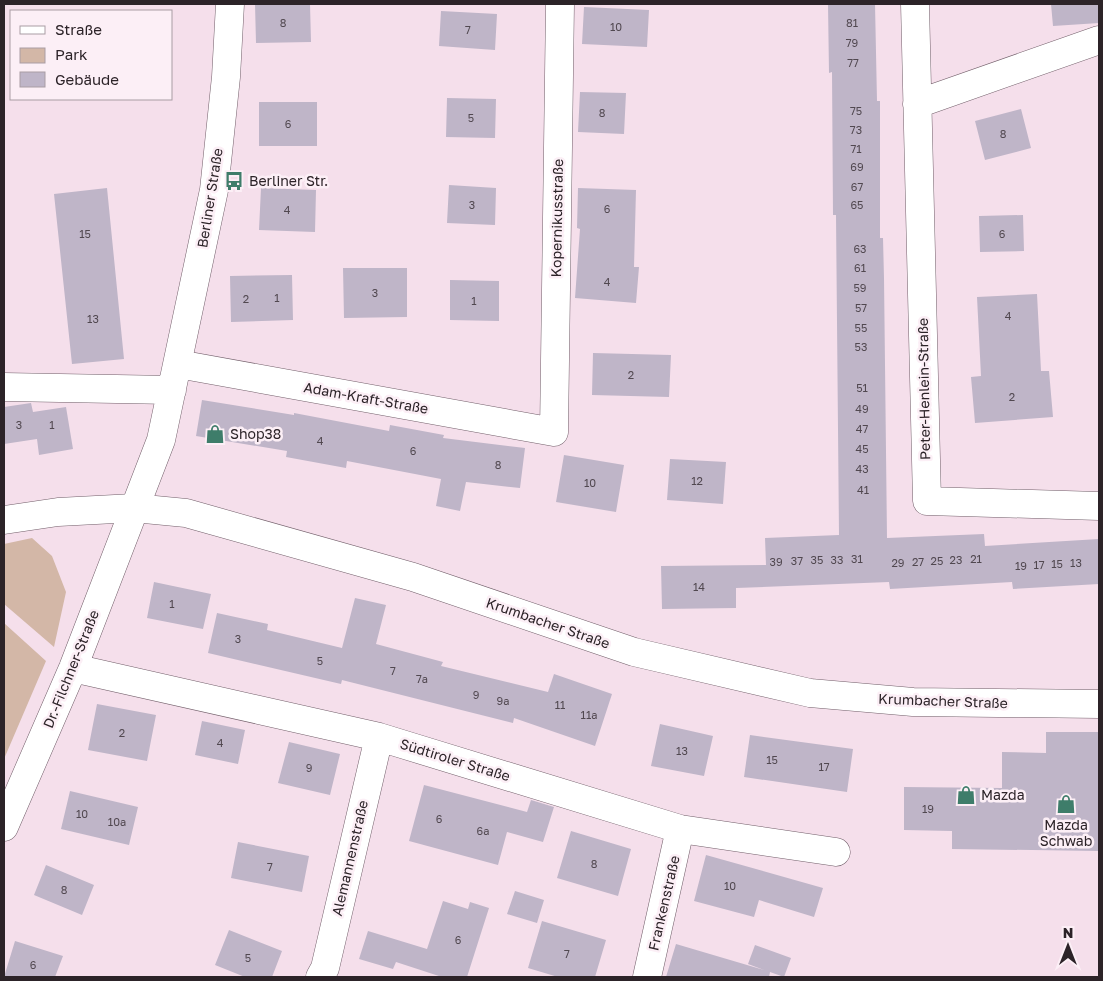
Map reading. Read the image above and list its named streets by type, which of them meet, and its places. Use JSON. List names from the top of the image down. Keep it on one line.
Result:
{"streets":{"street":["Berliner Straße","Kopernikusstraße","Peter-Henlein-Straße","Adam-Kraft-Straße","Krumbacher Straße","Dr.-Filchner-Straße","Südtiroler Straße","Alemannenstraße","Frankenstraße"]},"crossings":[["Berliner Straße","Adam-Kraft-Straße"],["Berliner Straße","Krumbacher Straße"],["Berliner Straße","Dr.-Filchner-Straße"],["Kopernikusstraße","Adam-Kraft-Straße"],["Krumbacher Straße","Dr.-Filchner-Straße"],["Dr.-Filchner-Straße","Südtiroler Straße"],["Südtiroler Straße","Alemannenstraße"],["Südtiroler Straße","Frankenstraße"]],"places":{"bus stop":["Berliner Str."],"shop":["Shop38","Mazda","Mazda Schwab"]},"house_numbers":["8","81","10","7","79","77","75","8","5","6","73","8","71","69","67","3","65","6","4","15","6","63","61","4","59","3","1","2","1","57","4","13","55","53","2","51","2","49","3","1","47","4","45","6","8","43","12","10","41","31","21","35","33","23","37","25","39","27","29","13","15","17","19","14","1","3","5","7","7a","9","9a","11","11a","2","4","13","15","17","9","19","10","6","10a","6a","8","7","10","8","6","7","5","6"],"legend":["Straße","Park","Gebäude"],"north":"top"}
